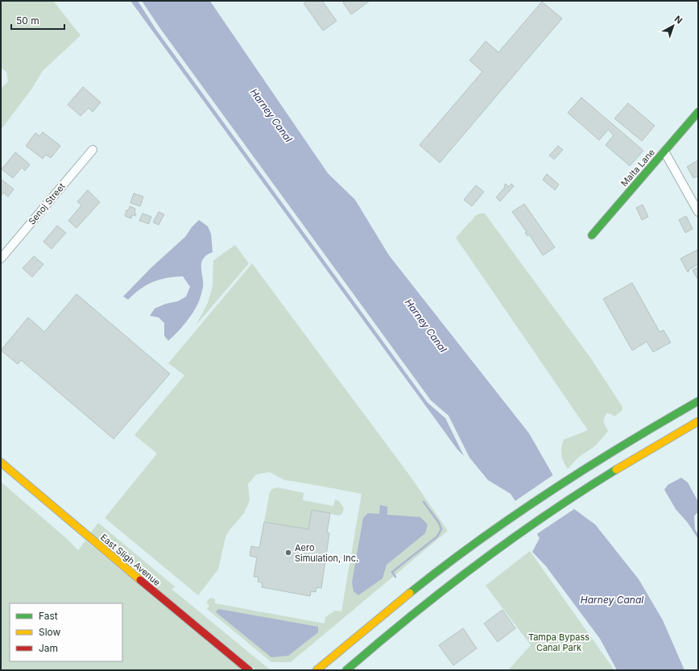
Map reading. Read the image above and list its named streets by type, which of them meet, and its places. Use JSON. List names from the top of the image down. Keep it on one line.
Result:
{"streets":{"main road":["Malta Lane","East Sligh Avenue"],"street":["Senoj Street"]},"water":["Harney Canal"],"parks":["Tampa Bypass Canal Park"],"places":["Aero Simulation, Inc."],"legend":["Fast","Slow","Jam"],"scale_bar":"50 m","north":"top right"}
